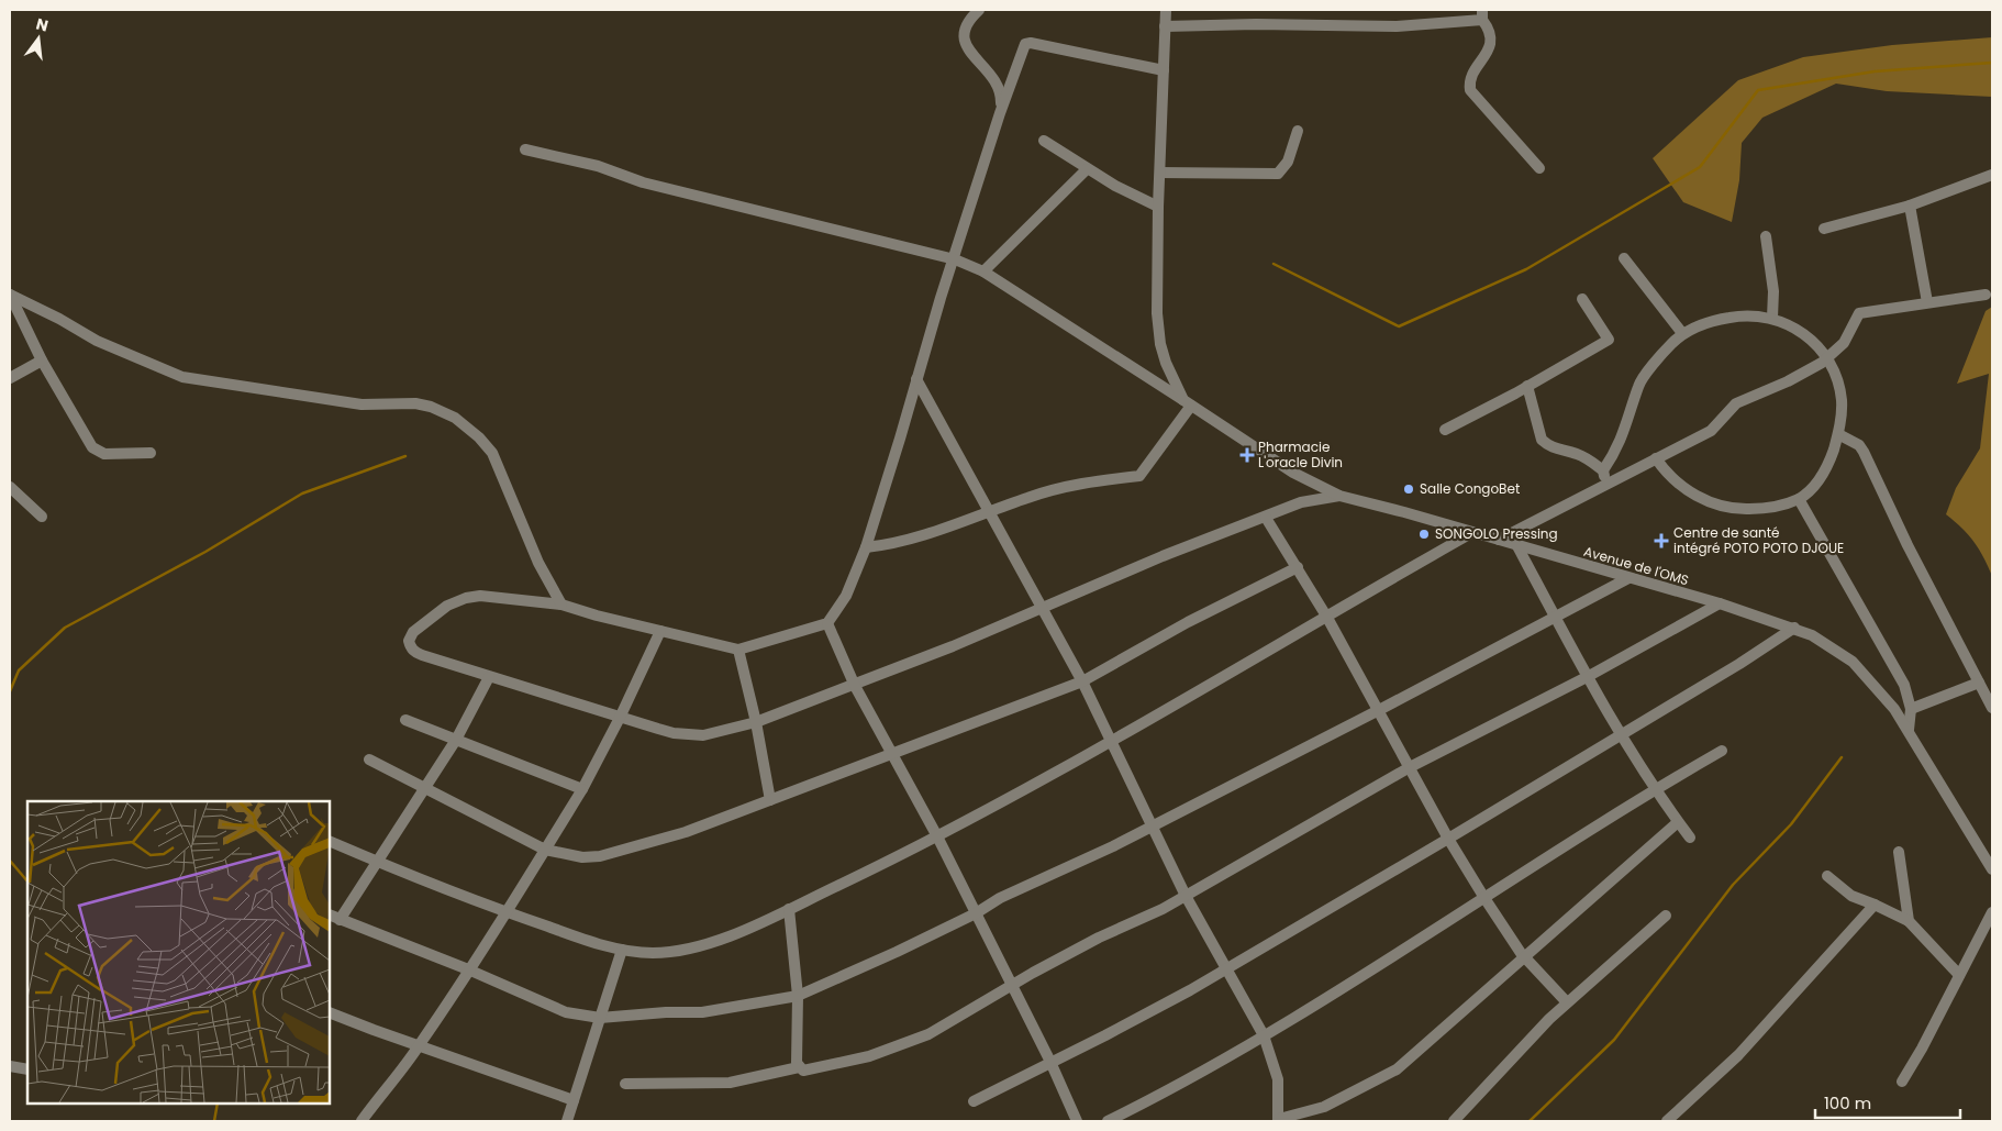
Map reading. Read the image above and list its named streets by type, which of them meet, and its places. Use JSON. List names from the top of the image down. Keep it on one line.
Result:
{"streets":{"street":["Avenue de l'OMS"]},"places":{"health":["Pharmacie L'oracle Divin","Centre de santé intégré POTO POTO DJOUE"],"other":["Salle CongoBet","SONGOLO Pressing"]},"scale_bar":"100 m","north":"top"}
